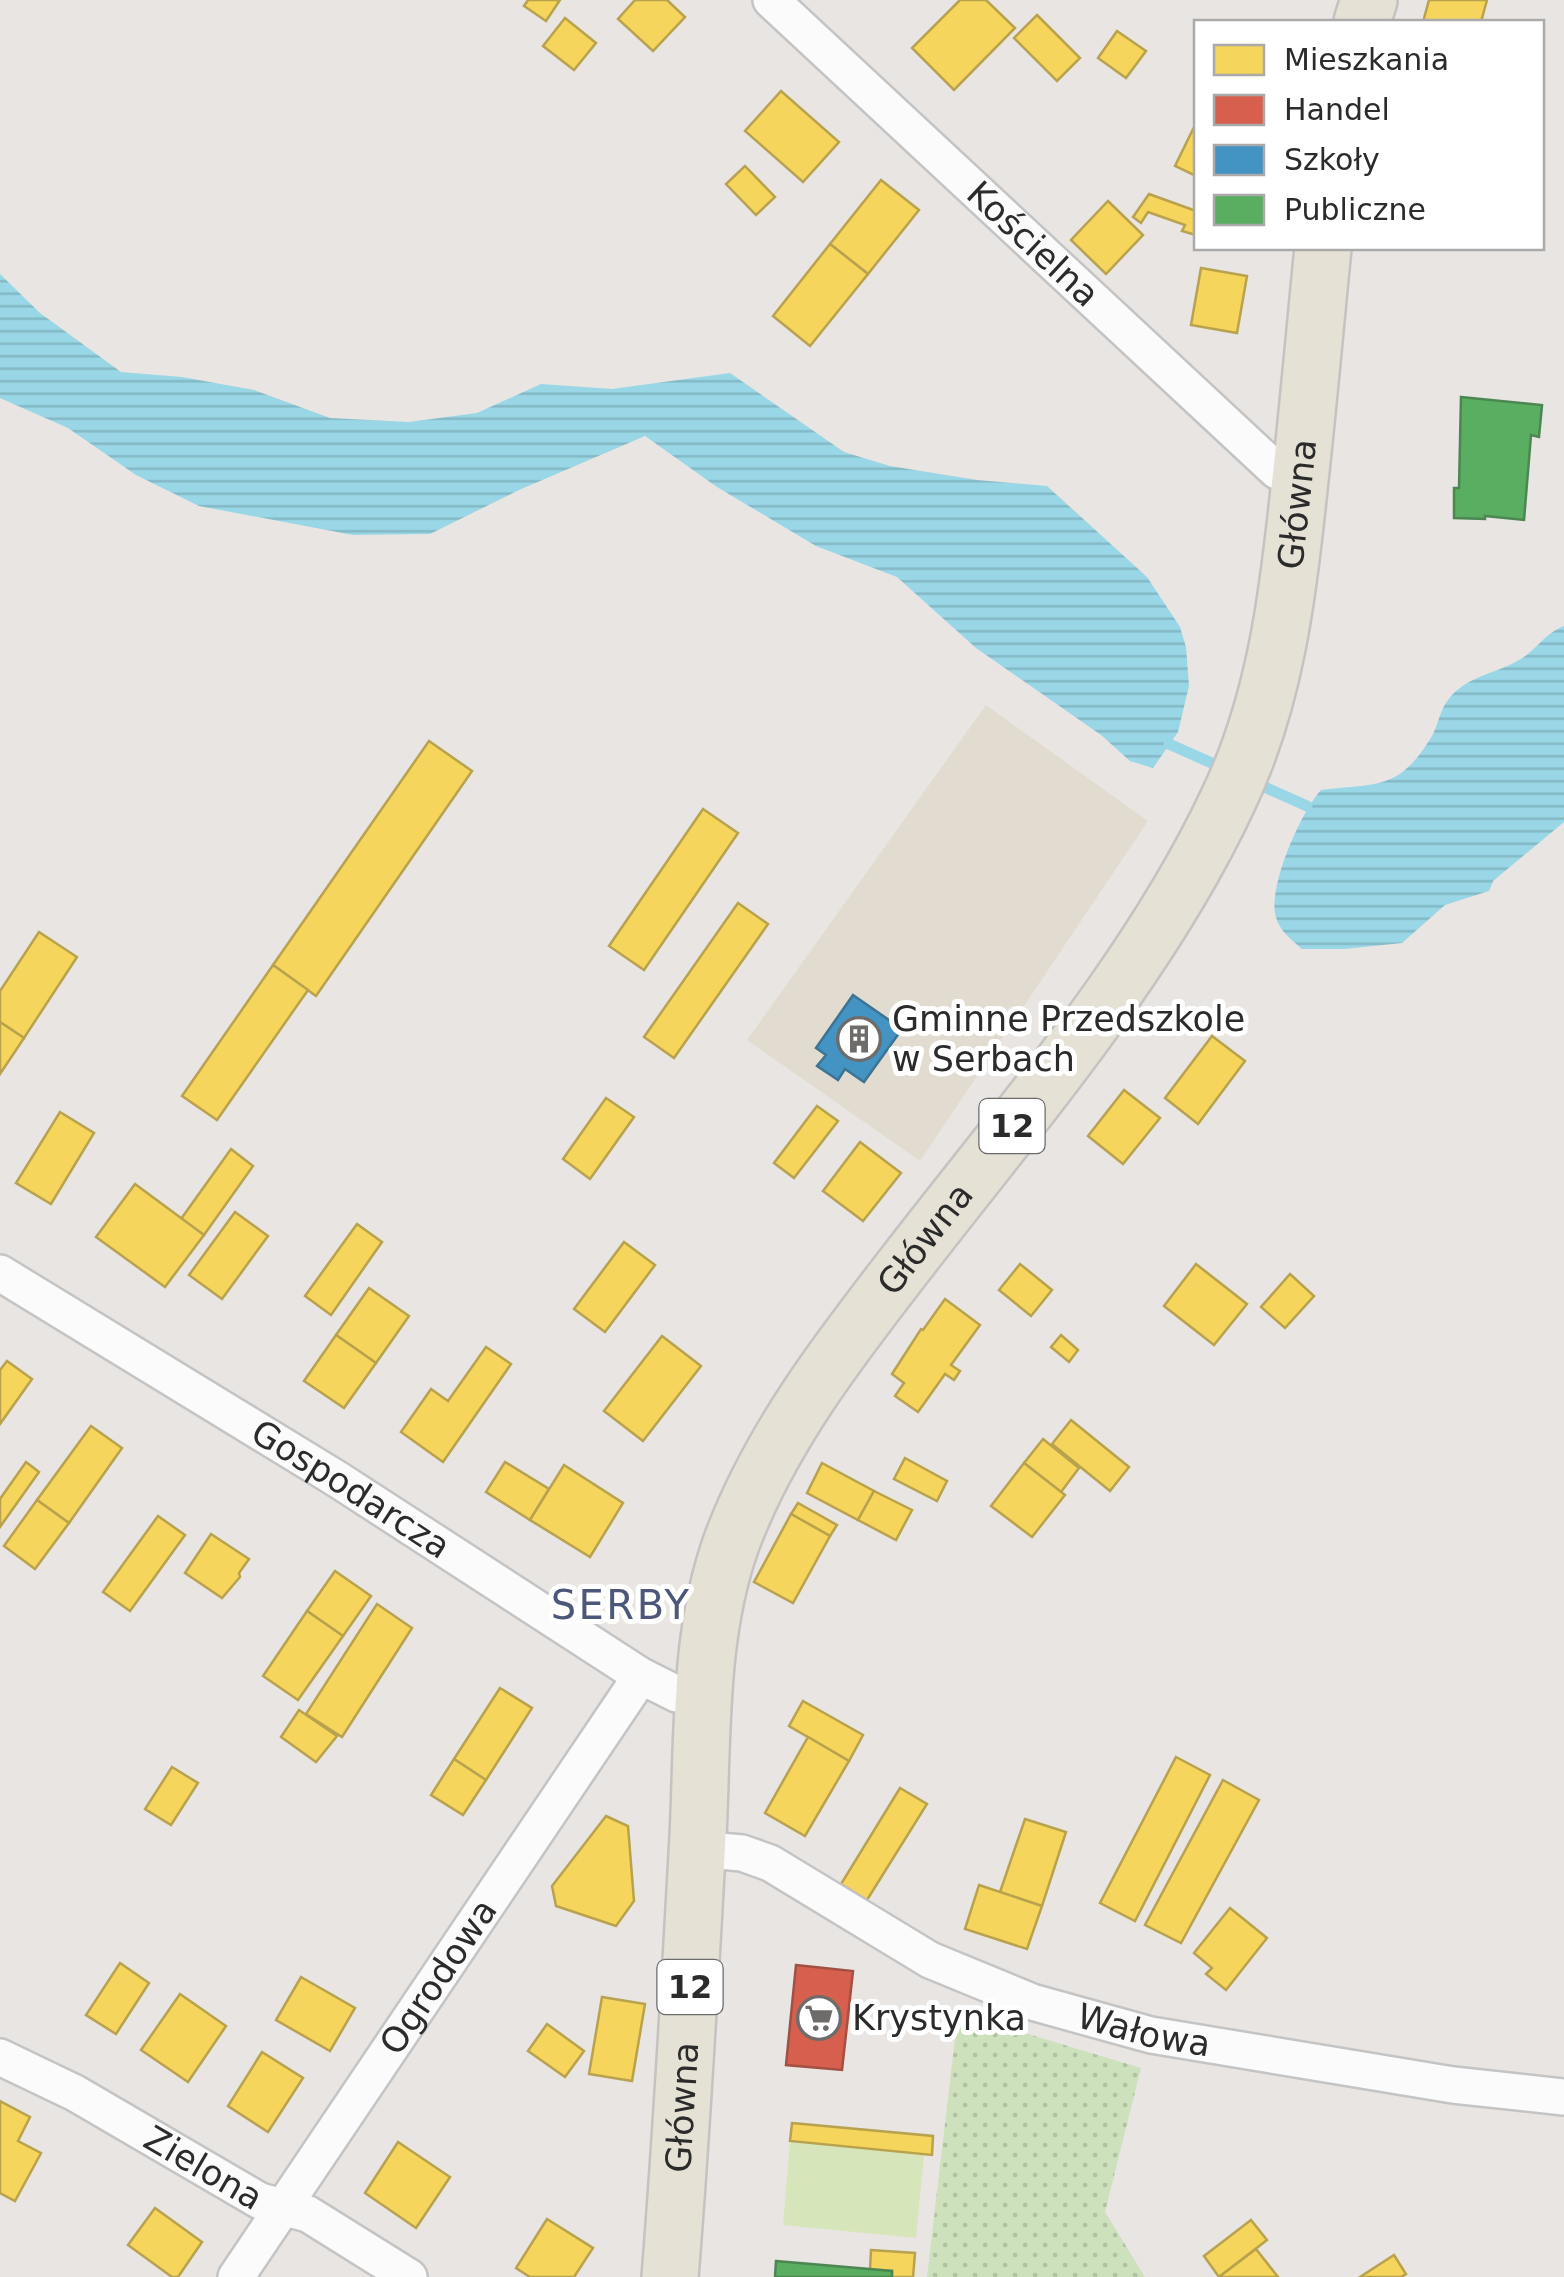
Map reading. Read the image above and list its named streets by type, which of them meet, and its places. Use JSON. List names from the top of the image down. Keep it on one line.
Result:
{"streets":{"main road":["Główna","12"],"street":["Kościelna","Gospodarcza","Ogrodowa","Wałowa","Zielona"]},"crossings":[["Kościelna","Główna"],["Główna","Gospodarcza"],["Główna","Wałowa"],["Gospodarcza","Ogrodowa"],["Ogrodowa","Zielona"]],"districts":["SERBY"],"places":{"building":["Gminne Przedszkole w Serbach"],"supermarket":["Krystynka"]},"legend":["Mieszkania","Handel","Szkoły","Publiczne"]}
